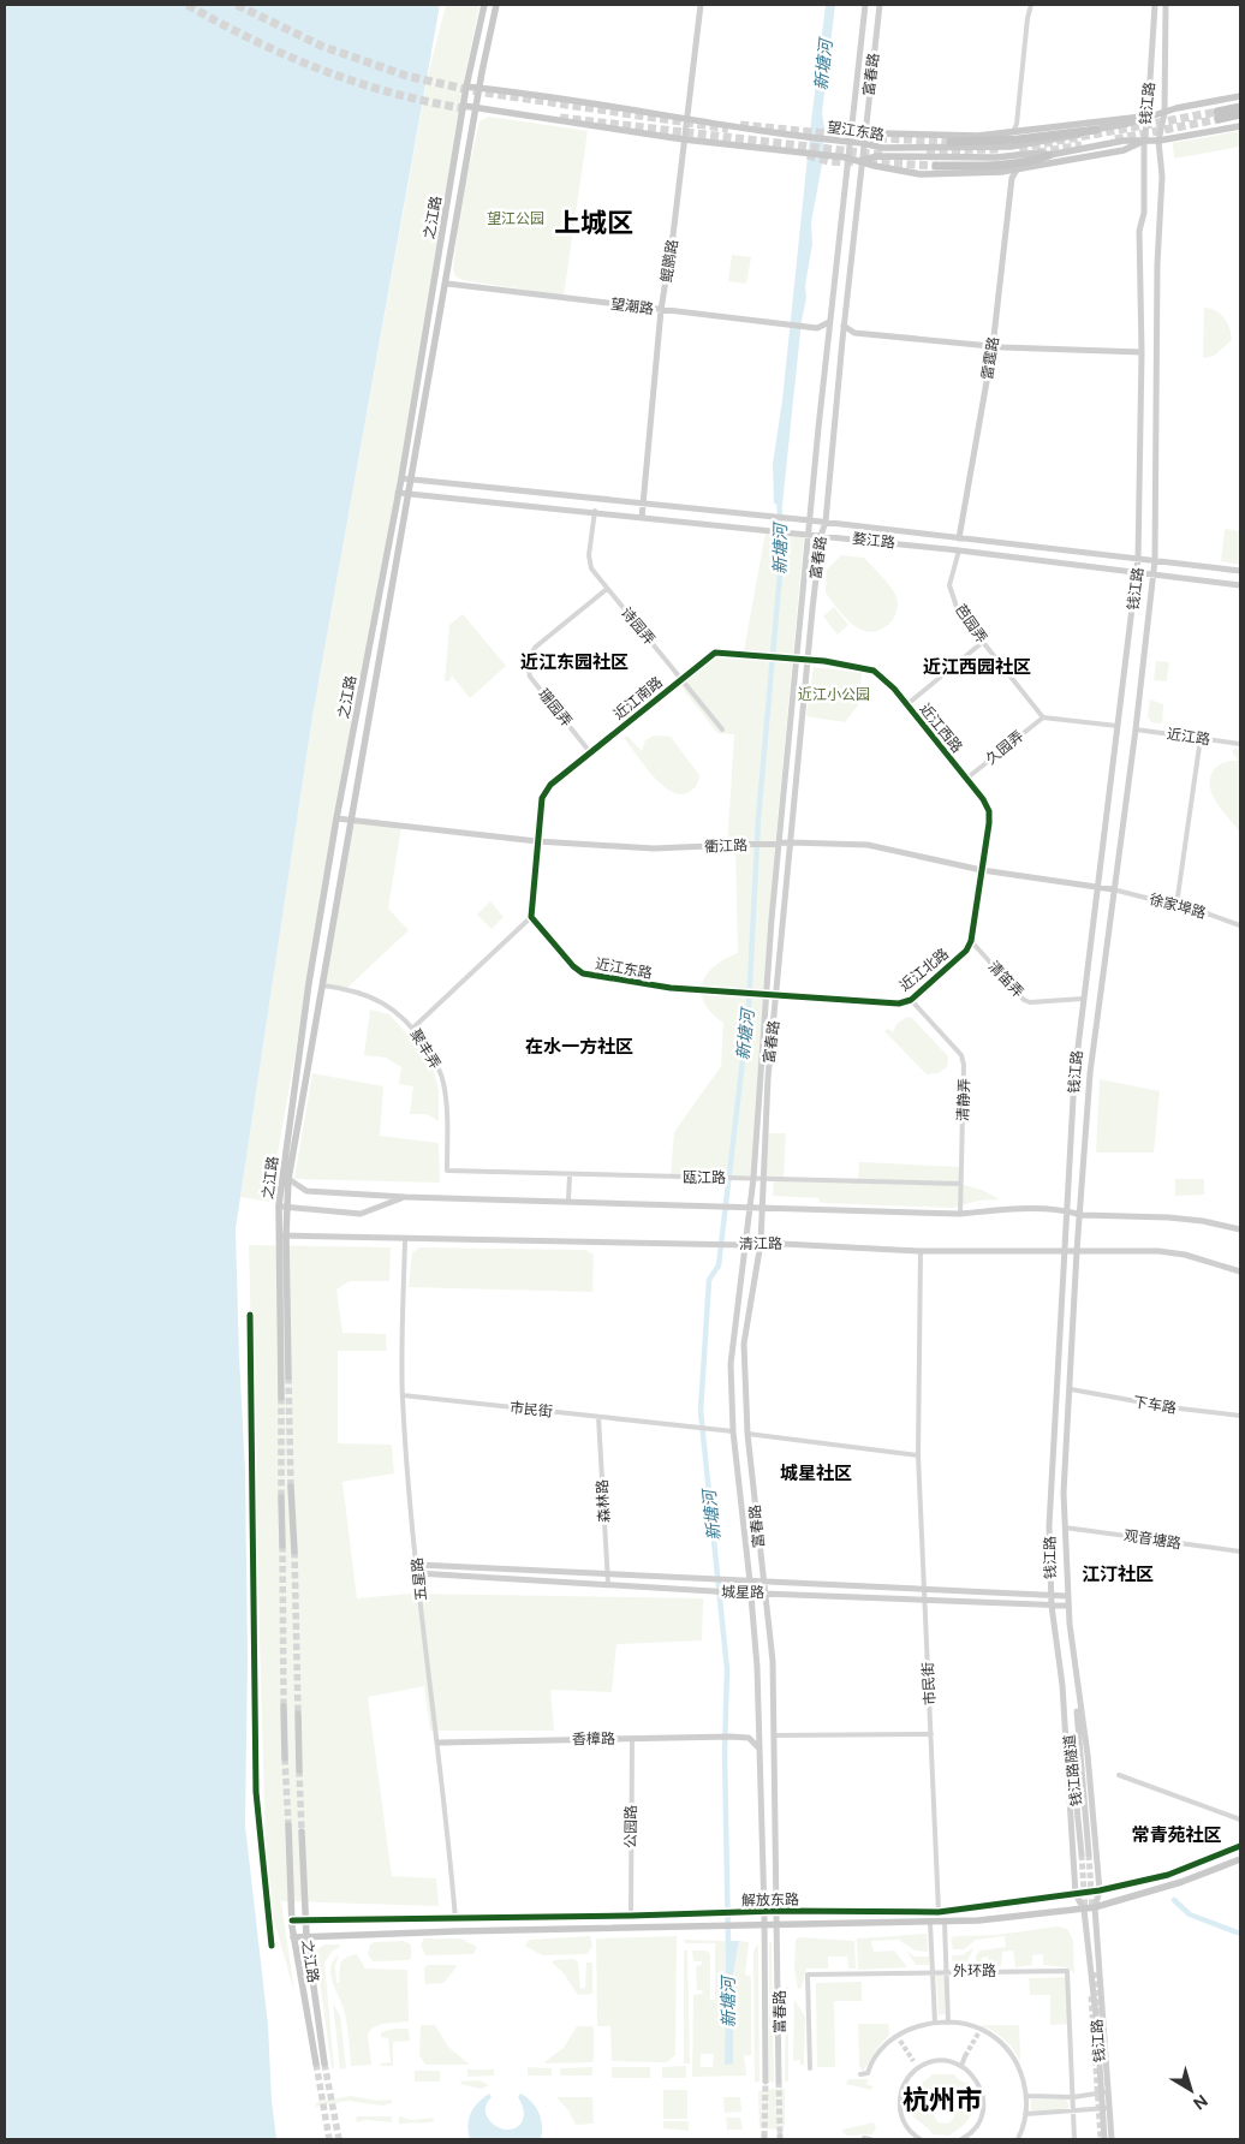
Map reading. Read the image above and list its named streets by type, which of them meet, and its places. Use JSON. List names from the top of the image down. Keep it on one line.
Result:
{"streets":{"main road":["富春路","钱江路","望江东路","之江路","鲲鹏路","望潮路","雷霆路","婺江路","衢江路","清江路","城星路","香樟路","钱江路隧道","解放东路"],"street":["芭园弄","诗园弄","近江南路","珊园弄","近江西路","近江路","久园弄","徐家埠路","近江东路","近江北路","清笛弄","聚丰弄","清静弄","瓯江路","下车路","市民街","森林路","观音塘路","五星路","公园路","外环路"]},"crossings":[["富春路","望江东路"],["富春路","婺江路"],["富春路","近江南路"],["富春路","近江西路"],["富春路","衢江路"],["富春路","近江东路"],["富春路","近江北路"],["富春路","瓯江路"],["富春路","清江路"],["富春路","市民街"],["富春路","城星路"],["富春路","解放东路"],["钱江路","望江东路"],["钱江路","婺江路"],["钱江路","近江路"],["钱江路","衢江路"],["钱江路","徐家埠路"],["钱江路","清笛弄"],["钱江路","清江路"],["钱江路","下车路"],["钱江路","观音塘路"],["钱江路","城星路"],["钱江路","钱江路隧道"],["钱江路","解放东路"],["望江东路","之江路"],["望江东路","鲲鹏路"],["之江路","望潮路"],["之江路","婺江路"],["之江路","衢江路"],["之江路","聚丰弄"],["之江路","清江路"],["之江路","解放东路"],["鲲鹏路","望潮路"],["鲲鹏路","婺江路"],["雷霆路","婺江路"],["婺江路","芭园弄"],["婺江路","诗园弄"],["芭园弄","久园弄"],["诗园弄","近江南路"],["诗园弄","珊园弄"],["近江南路","珊园弄"],["近江南路","近江西路"],["近江南路","衢江路"],["近江西路","久园弄"],["近江西路","衢江路"],["衢江路","徐家埠路"],["近江东路","近江北路"],["近江北路","清笛弄"],["近江北路","清静弄"],["聚丰弄","瓯江路"],["清静弄","瓯江路"],["清江路","市民街"],["清江路","五星路"],["市民街","森林路"],["市民街","五星路"],["市民街","城星路"],["市民街","解放东路"],["森林路","城星路"],["五星路","城星路"],["五星路","香樟路"],["五星路","解放东路"],["香樟路","公园路"],["公园路","解放东路"]],"districts":["上城区","近江东园社区","近江西园社区","在水一方社区","城星社区","江汀社区","常青苑社区","杭州市"],"water":["新塘河"],"parks":["望江公园","近江小公园"],"north":"bottom right"}
